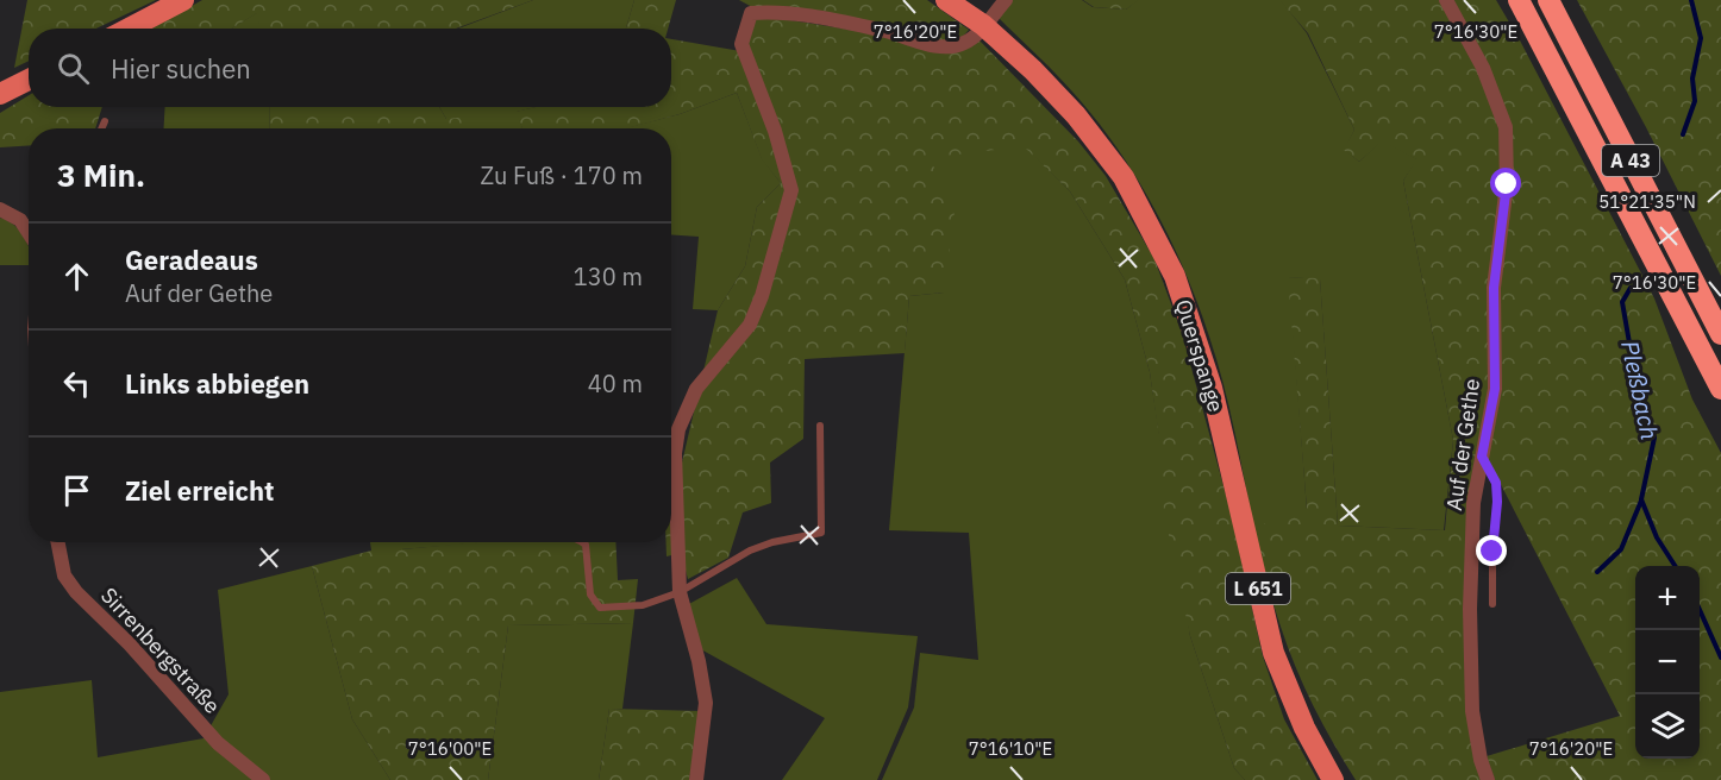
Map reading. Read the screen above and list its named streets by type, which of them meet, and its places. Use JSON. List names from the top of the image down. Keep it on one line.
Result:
{"streets":{"highway":["A 43"],"main road":["Querspange","L 651"],"street":["Auf der Gethe","Sirrenbergstraße"]},"water":["Pleßbach"],"page":{"search":"Hier suchen","heading":["3 Min.","Zu Fuß · 170 m"],"list":[["Geradeaus","Auf der Gethe","130 m"],["Links abbiegen","40 m"],"Ziel erreicht"],"map_buttons":["+","−"]},"coordinates":["7°16'20\"E","7°16'30\"E","51°21'35\"N","7°16'00\"E","7°16'10\"E"]}
